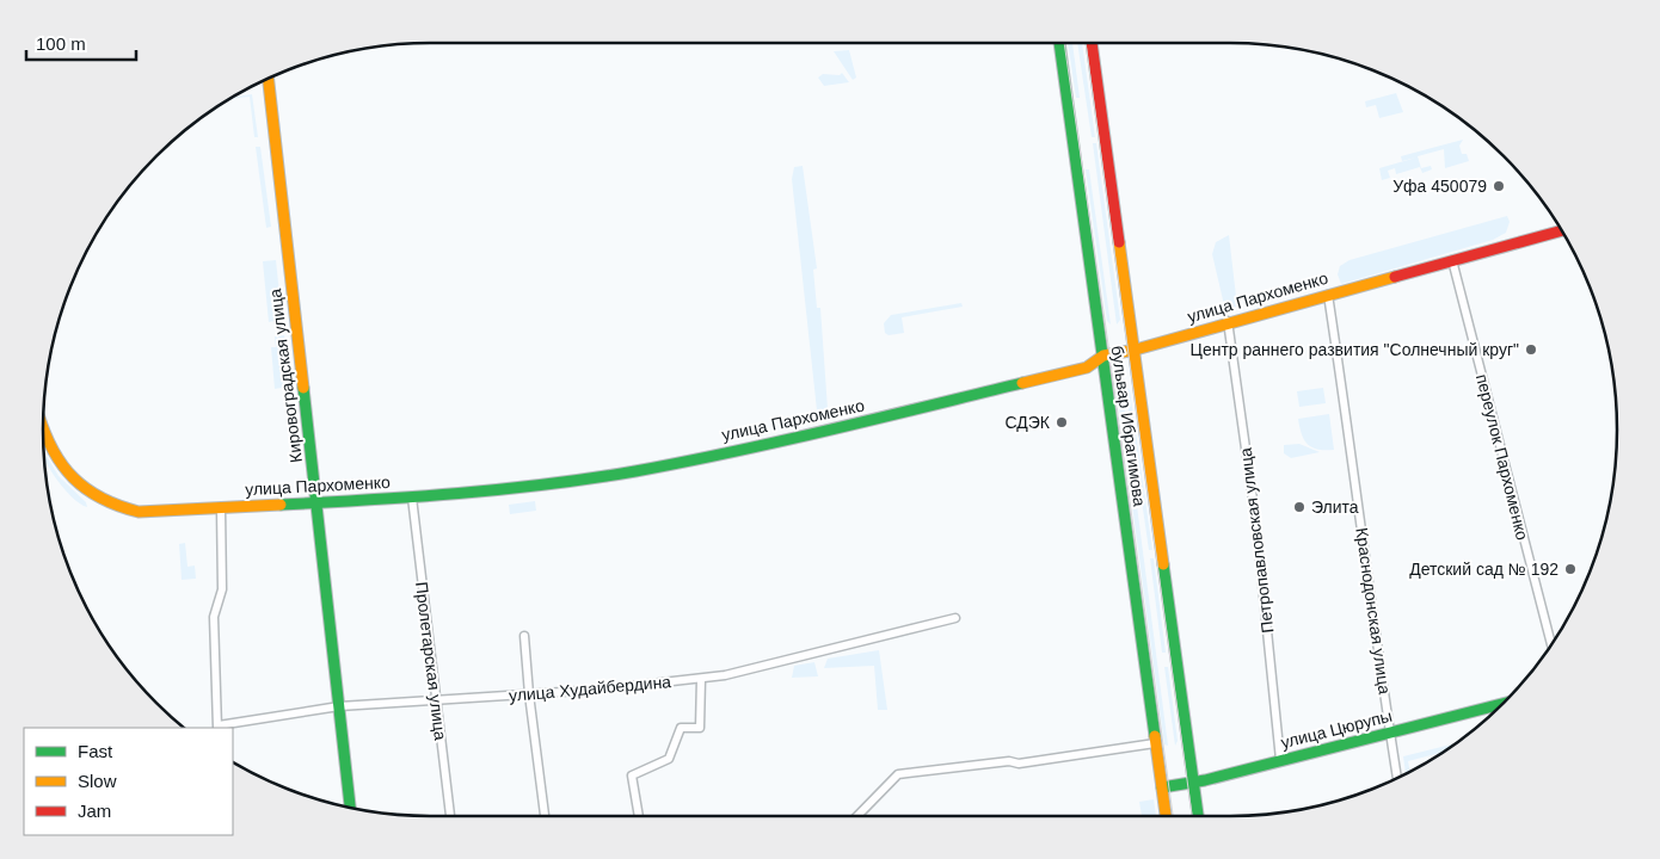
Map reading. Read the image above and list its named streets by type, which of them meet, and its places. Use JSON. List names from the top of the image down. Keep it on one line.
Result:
{"streets":{"main road":["улица Пархоменко","Кировоградская улица","бульвар Ибрагимова","улица Цюрупы"],"street":["переулок Пархоменко","Петропавловская улица","Краснодонская улица","Пролетарская улица","улица Худайбердина"]},"crossings":[["улица Пархоменко","Кировоградская улица"],["улица Пархоменко","бульвар Ибрагимова"],["улица Пархоменко","переулок Пархоменко"],["улица Пархоменко","Петропавловская улица"],["улица Пархоменко","Краснодонская улица"],["улица Пархоменко","Пролетарская улица"],["Кировоградская улица","улица Худайбердина"],["бульвар Ибрагимова","улица Цюрупы"],["Петропавловская улица","улица Цюрупы"],["Краснодонская улица","улица Цюрупы"],["Пролетарская улица","улица Худайбердина"]],"places":["Уфа 450079","Центр раннего развития \"Солнечный круг\"","СДЭК","Элита","Детский сад № 192"],"legend":["Fast","Slow","Jam"],"scale_bar":"100 m"}
